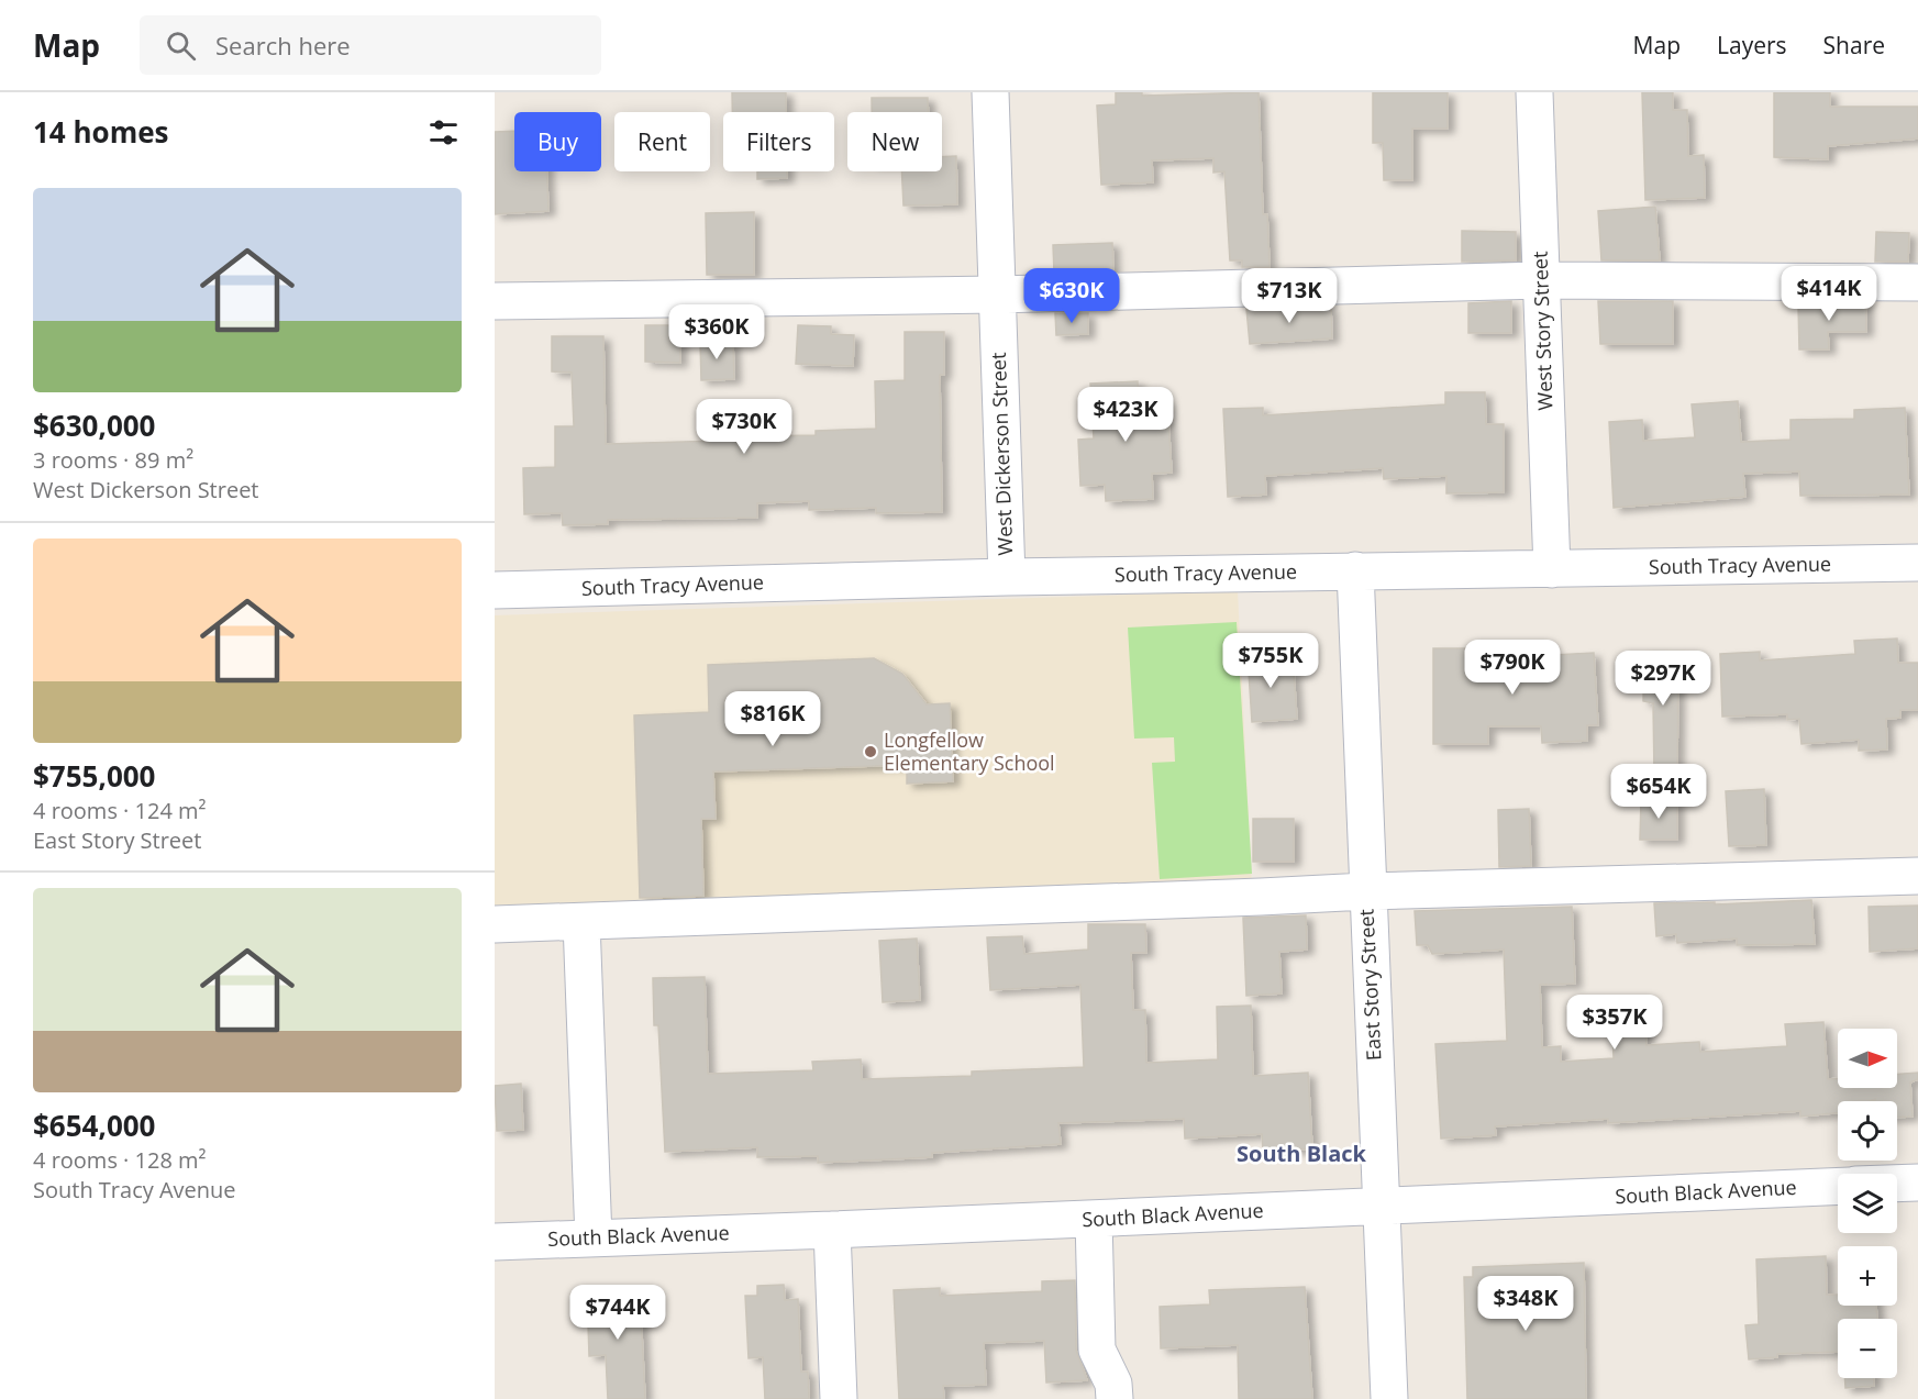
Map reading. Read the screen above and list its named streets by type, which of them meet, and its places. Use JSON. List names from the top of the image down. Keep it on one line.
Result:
{"streets":{"street":["West Story Street","West Dickerson Street","South Tracy Avenue","East Story Street","South Black Avenue"]},"crossings":[["West Story Street","South Tracy Avenue"],["West Dickerson Street","South Tracy Avenue"],["South Tracy Avenue","East Story Street"],["East Story Street","South Black Avenue"]],"districts":["South Black"],"places":["Longfellow Elementary School"],"north":"right","page":{"header":"Map","search":"Search here","nav":["Map","Layers","Share"],"heading":"14 homes","chip":["Buy","Rent","Filters","New"],"list":[{"name":"$630,000","note":"3 rooms · 89 m² · West Dickerson Street"},{"name":"$755,000","note":"4 rooms · 124 m² · East Story Street"},{"name":"$654,000","note":"4 rooms · 128 m² · South Tracy Avenue"}],"price":["$414K","$630K","$713K","$360K","$423K","$730K","$755K","$790K","$297K","$816K","$654K","$357K","$348K","$744K"],"map_buttons":["+","−"]}}
